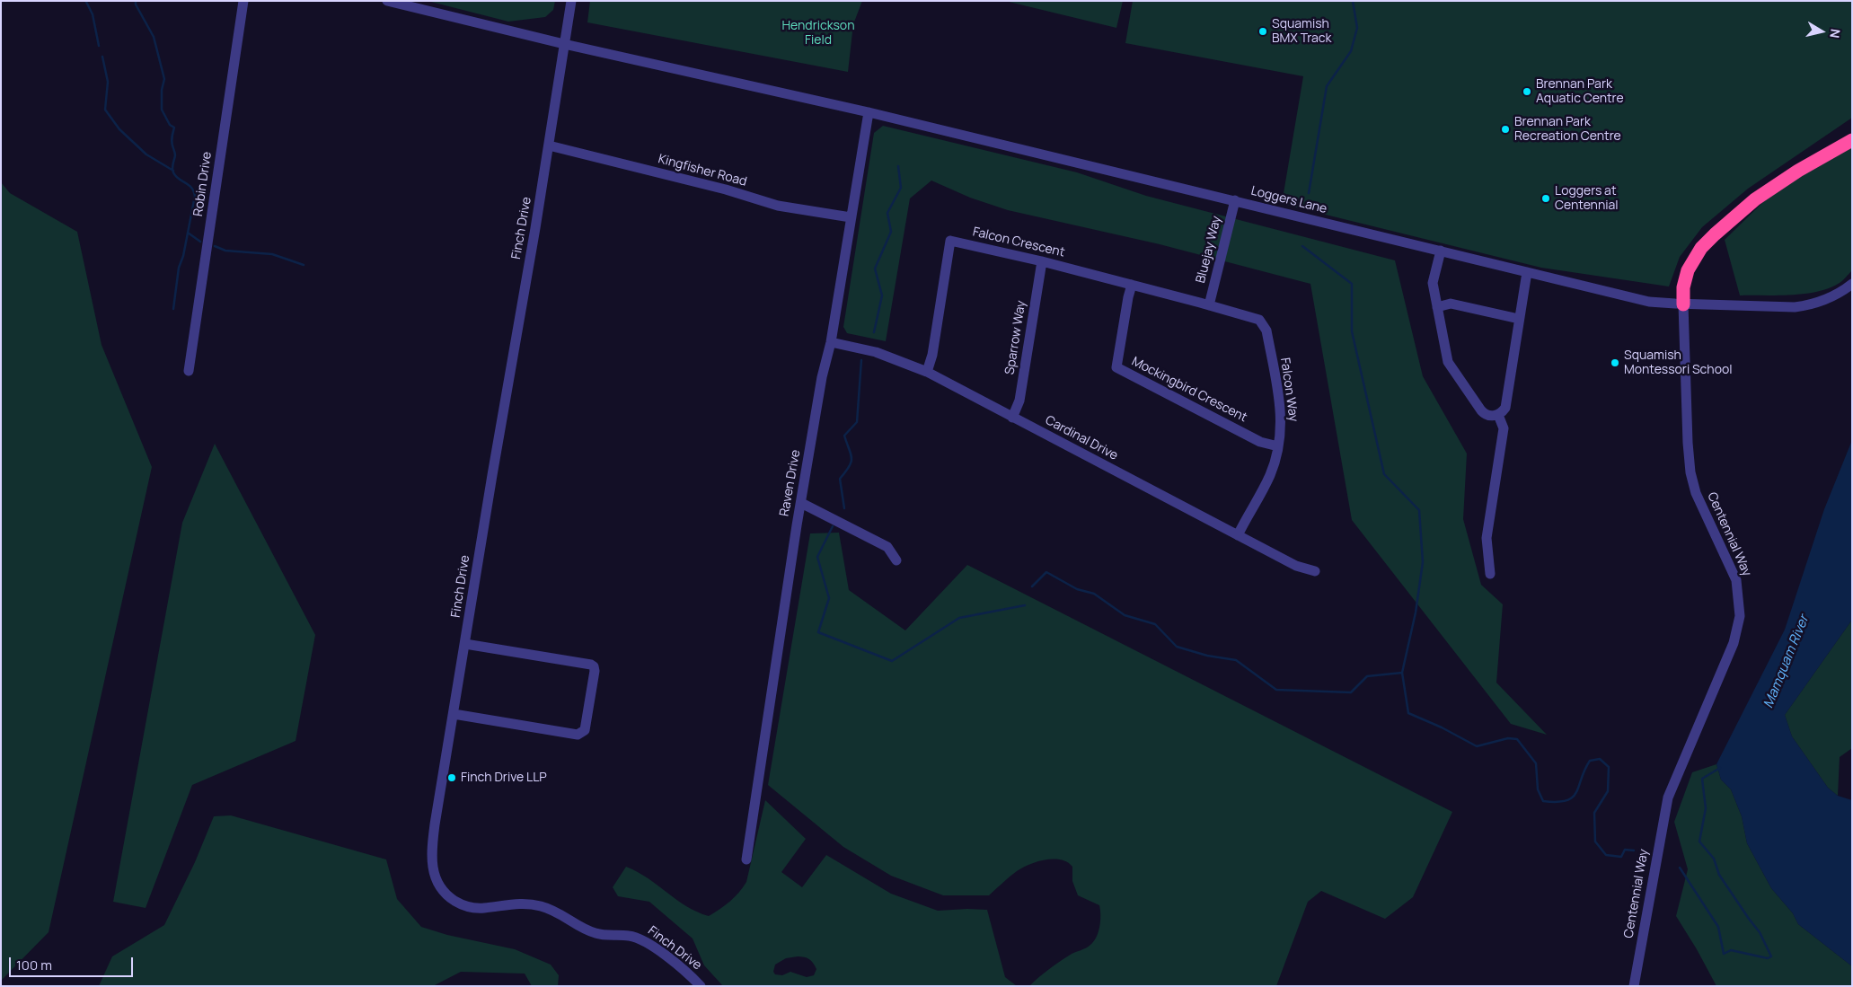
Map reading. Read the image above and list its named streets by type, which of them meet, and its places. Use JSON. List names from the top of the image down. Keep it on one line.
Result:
{"streets":{"street":["Kingfisher Road","Robin Drive","Loggers Lane","Finch Drive","Falcon Crescent","Bluejay Way","Sparrow Way","Mockingbird Crescent","Falcon Way","Cardinal Drive","Raven Drive","Centennial Way"]},"crossings":[["Kingfisher Road","Finch Drive"],["Kingfisher Road","Raven Drive"],["Loggers Lane","Finch Drive"],["Loggers Lane","Bluejay Way"],["Loggers Lane","Raven Drive"],["Loggers Lane","Centennial Way"],["Falcon Crescent","Bluejay Way"],["Falcon Crescent","Sparrow Way"],["Falcon Crescent","Mockingbird Crescent"],["Falcon Crescent","Falcon Way"],["Falcon Crescent","Cardinal Drive"],["Bluejay Way","Falcon Way"],["Sparrow Way","Cardinal Drive"],["Mockingbird Crescent","Falcon Way"],["Falcon Way","Cardinal Drive"],["Cardinal Drive","Raven Drive"]],"water":["Mamquam River"],"parks":["Hendrickson Field"],"places":["Squamish BMX Track","Brennan Park Aquatic Centre","Brennan Park Recreation Centre","Loggers at Centennial","Squamish Montessori School","Finch Drive LLP"],"scale_bar":"100 m","north":"right"}
